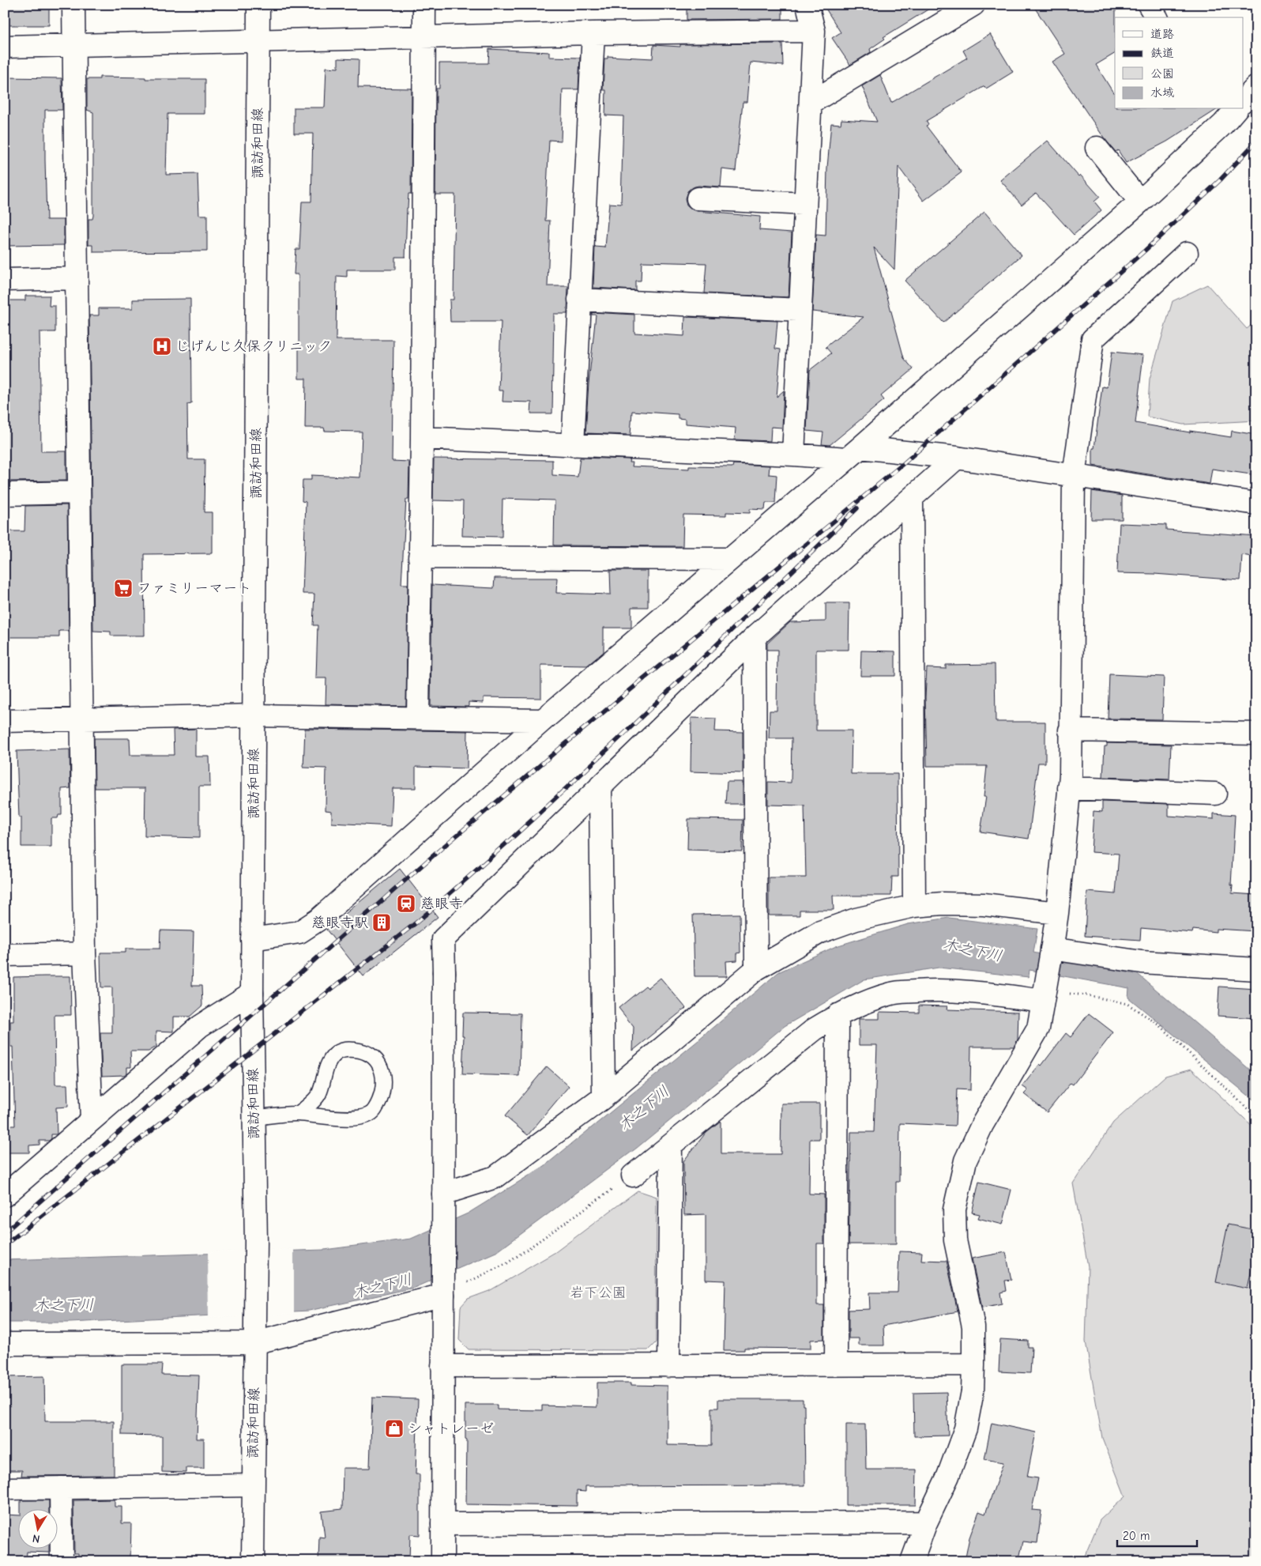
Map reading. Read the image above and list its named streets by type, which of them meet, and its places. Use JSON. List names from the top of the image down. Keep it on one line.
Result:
{"streets":{"street":["諏訪和田線"]},"water":["木之下川"],"parks":["岩下公園"],"places":{"hospital":["じげんじ久保クリニック"],"supermarket":["ファミリーマート"],"station":["慈眼寺"],"building":["慈眼寺駅"],"shop":["シャトレーゼ"]},"legend":["道路","鉄道","公園","水域"],"scale_bar":"20 m","north":"bottom"}
